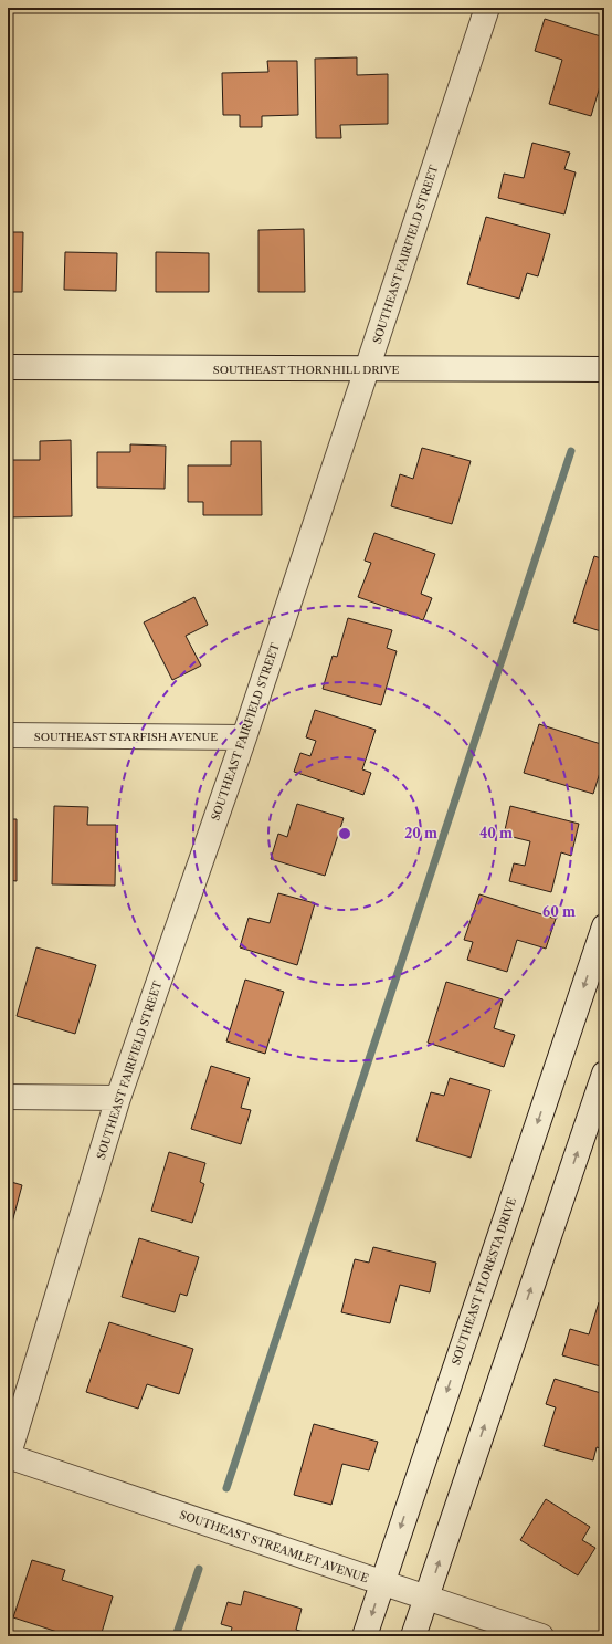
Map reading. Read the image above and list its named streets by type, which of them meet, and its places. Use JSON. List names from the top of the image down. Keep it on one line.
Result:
{"streets":{"street":["SOUTHEAST FAIRFIELD STREET","SOUTHEAST THORNHILL DRIVE","SOUTHEAST STARFISH AVENUE","SOUTHEAST FLORESTA DRIVE","SOUTHEAST STREAMLET AVENUE"]},"crossings":[["SOUTHEAST FAIRFIELD STREET","SOUTHEAST THORNHILL DRIVE"],["SOUTHEAST FAIRFIELD STREET","SOUTHEAST STARFISH AVENUE"],["SOUTHEAST FAIRFIELD STREET","SOUTHEAST STREAMLET AVENUE"],["SOUTHEAST FLORESTA DRIVE","SOUTHEAST STREAMLET AVENUE"]],"rings":["20 m","40 m","60 m"]}
